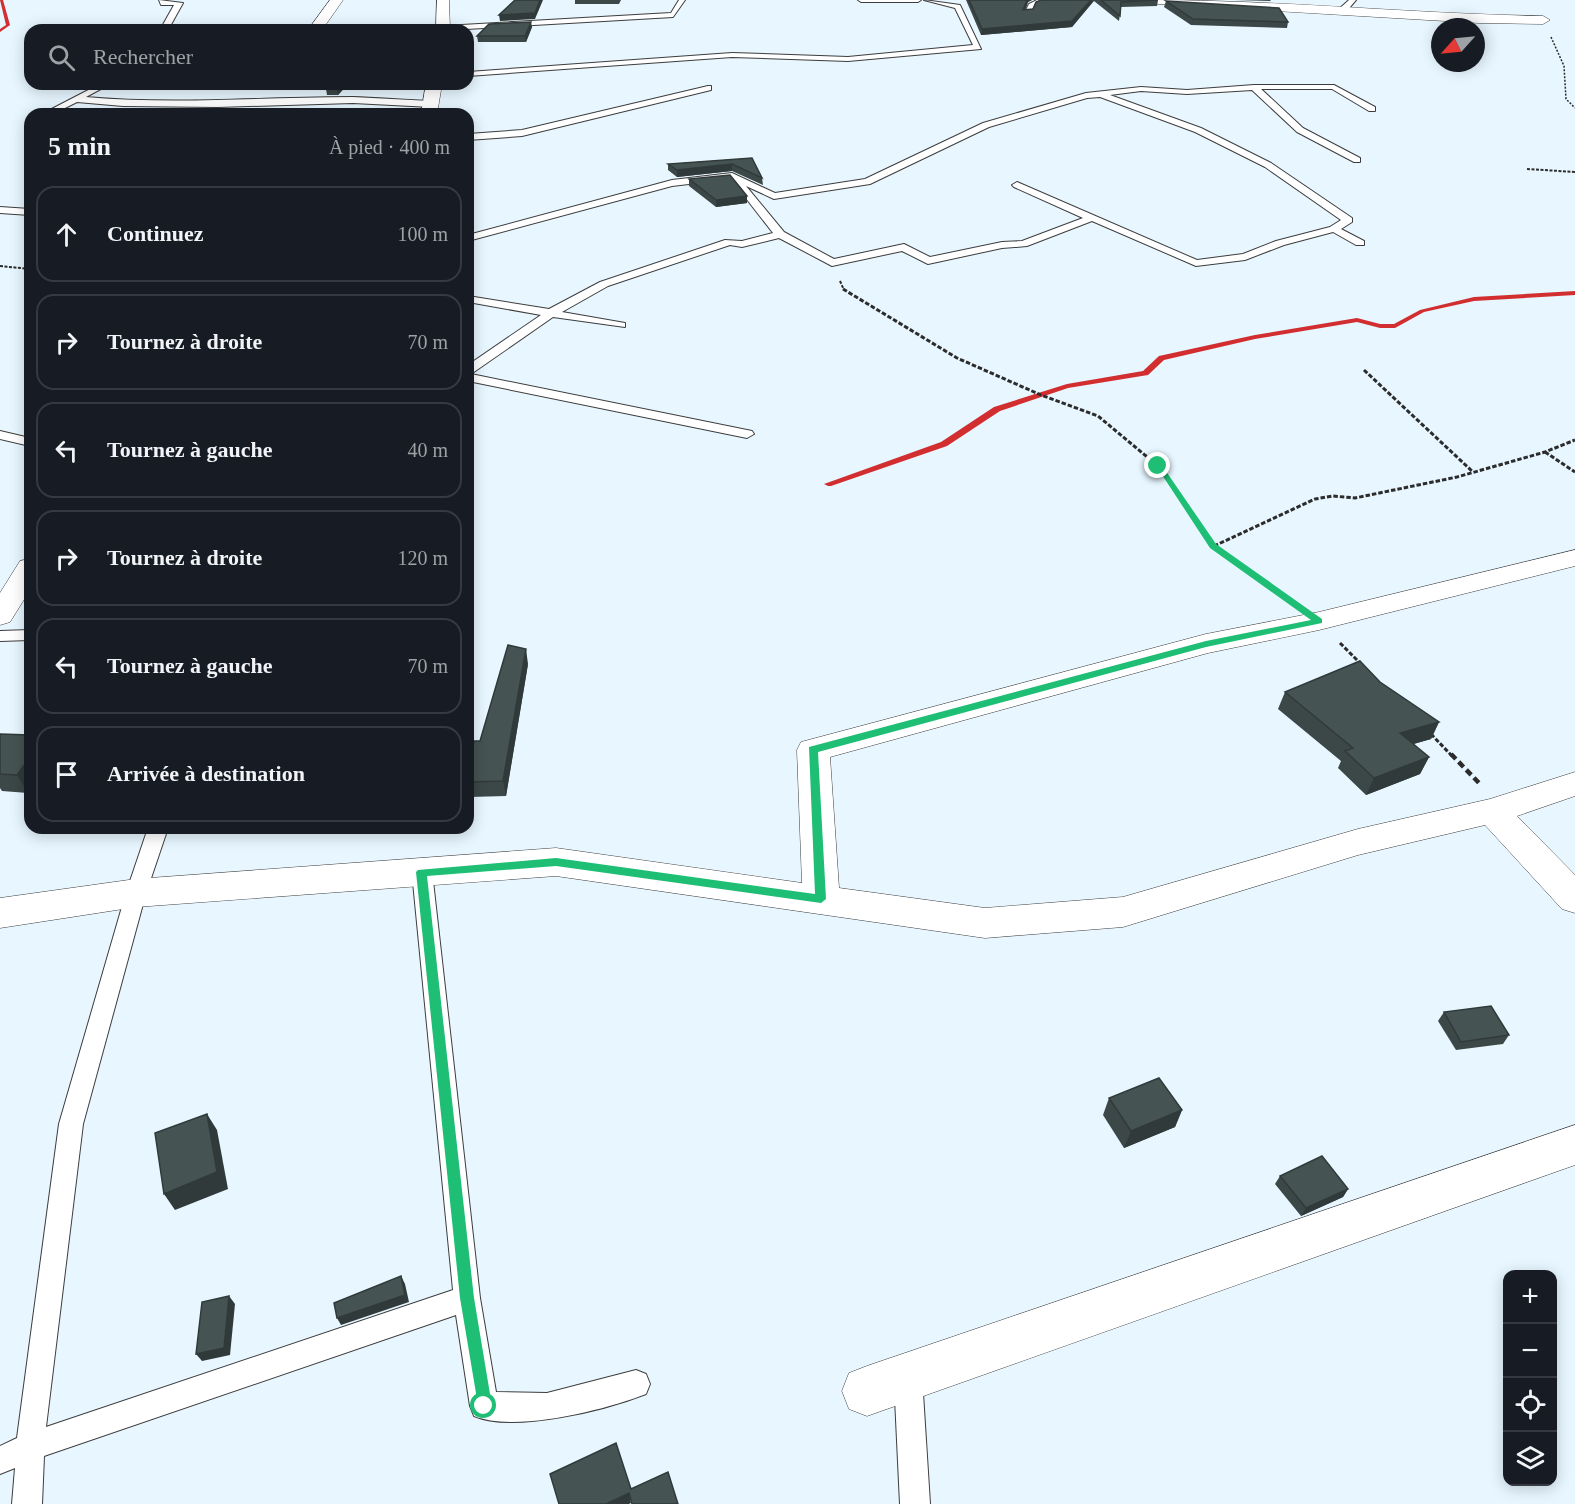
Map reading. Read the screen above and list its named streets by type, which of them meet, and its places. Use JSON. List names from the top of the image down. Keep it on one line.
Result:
{"north":"bottom left","page":{"search":"Rechercher","heading":["5 min","À pied · 400 m"],"list":[["Continuez","100 m"],["Tournez à droite","70 m"],["Tournez à gauche","40 m"],["Tournez à droite","120 m"],["Tournez à gauche","70 m"],"Arrivée à destination"],"map_buttons":["+","−"]}}
